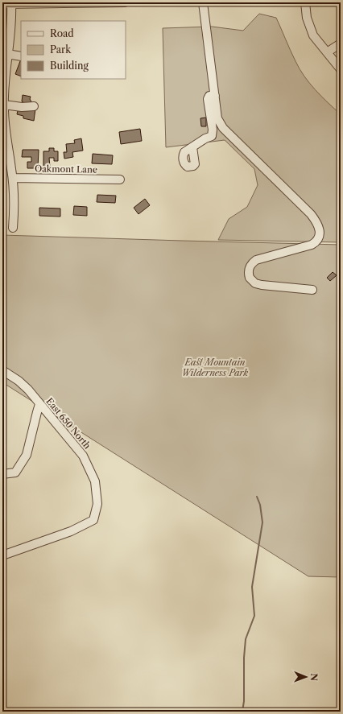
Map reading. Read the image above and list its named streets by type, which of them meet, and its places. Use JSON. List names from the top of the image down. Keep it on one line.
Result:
{"streets":{"street":["Oakmont Lane","East 650 North"]},"parks":["East Mountain Wilderness Park"],"legend":["Road","Park","Building"],"north":"right"}
